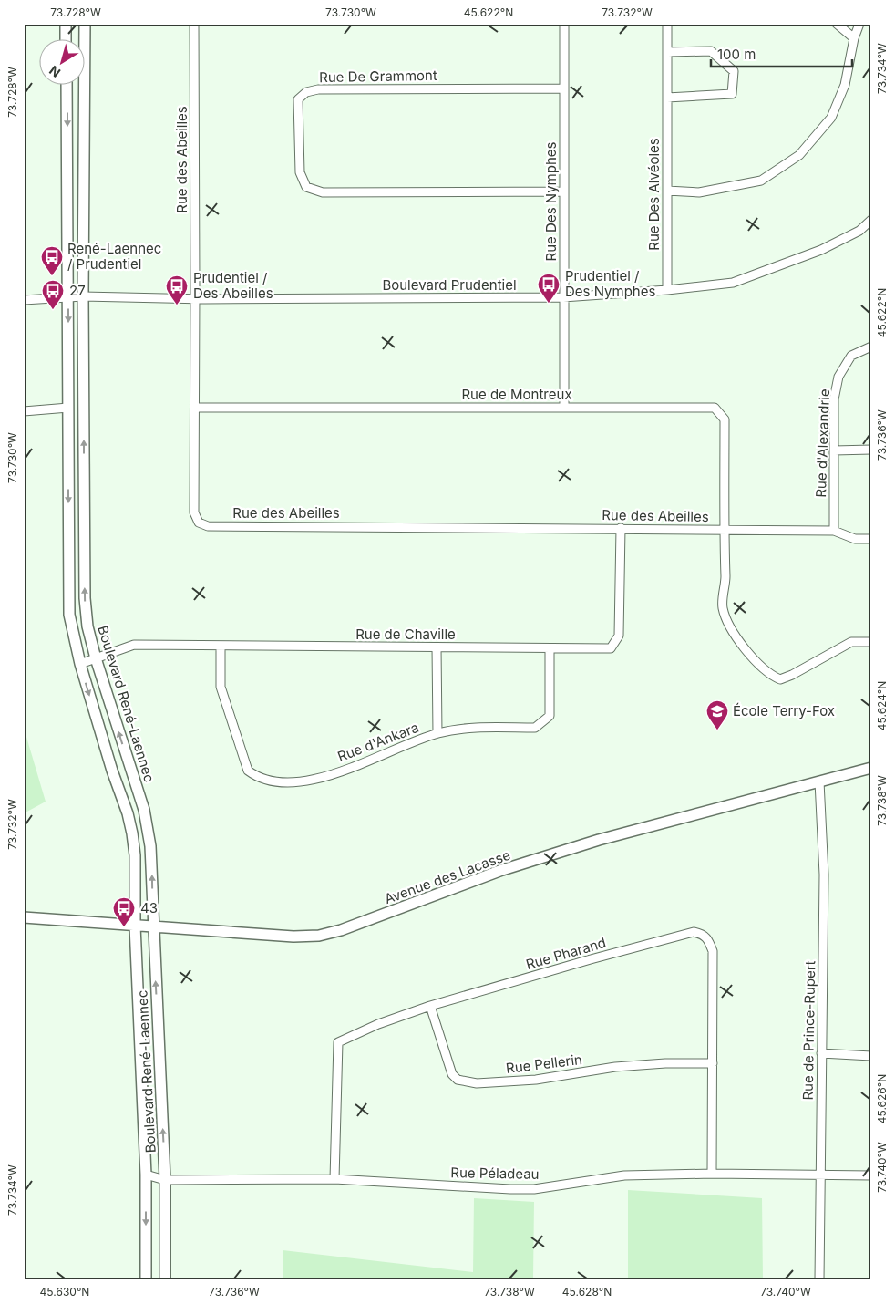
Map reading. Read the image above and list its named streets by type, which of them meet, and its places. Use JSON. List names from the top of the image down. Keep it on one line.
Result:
{"streets":{"street":["Rue De Grammont","Rue des Abeilles","Rue Des Alvéoles","Rue Des Nymphes","Boulevard Prudentiel","Rue de Montreux","Rue d'Alexandrie","Rue de Chaville","Boulevard René-Laennec","Rue d'Ankara","Avenue des Lacasse","Rue Pharand","Rue de Prince-Rupert","Rue Pellerin","Rue Péladeau"]},"crossings":[["Rue De Grammont","Rue Des Nymphes"],["Rue des Abeilles","Boulevard Prudentiel"],["Rue des Abeilles","Rue de Montreux"],["Rue des Abeilles","Rue d'Alexandrie"],["Rue des Abeilles","Rue de Chaville"],["Rue Des Alvéoles","Boulevard Prudentiel"],["Rue Des Nymphes","Boulevard Prudentiel"],["Rue Des Nymphes","Rue de Montreux"],["Boulevard Prudentiel","Boulevard René-Laennec"],["Rue de Chaville","Boulevard René-Laennec"],["Rue de Chaville","Rue d'Ankara"],["Boulevard René-Laennec","Avenue des Lacasse"],["Boulevard René-Laennec","Rue Péladeau"],["Avenue des Lacasse","Rue de Prince-Rupert"],["Rue Pharand","Rue Pellerin"],["Rue Pharand","Rue Péladeau"],["Rue de Prince-Rupert","Rue Péladeau"]],"places":{"bus stop":["René-Laennec / Prudentiel","Prudentiel / Des Nymphes","Prudentiel / Des Abeilles","27","43"],"school or university":["École Terry-Fox"]},"scale_bar":"100 m","north":"bottom left","coordinates":["73.728°W","73.730°W","45.622°N","73.732°W","73.734°W","73.736°W","45.624°N","73.738°W","45.626°N","73.740°W","45.630°N","45.628°N"]}
